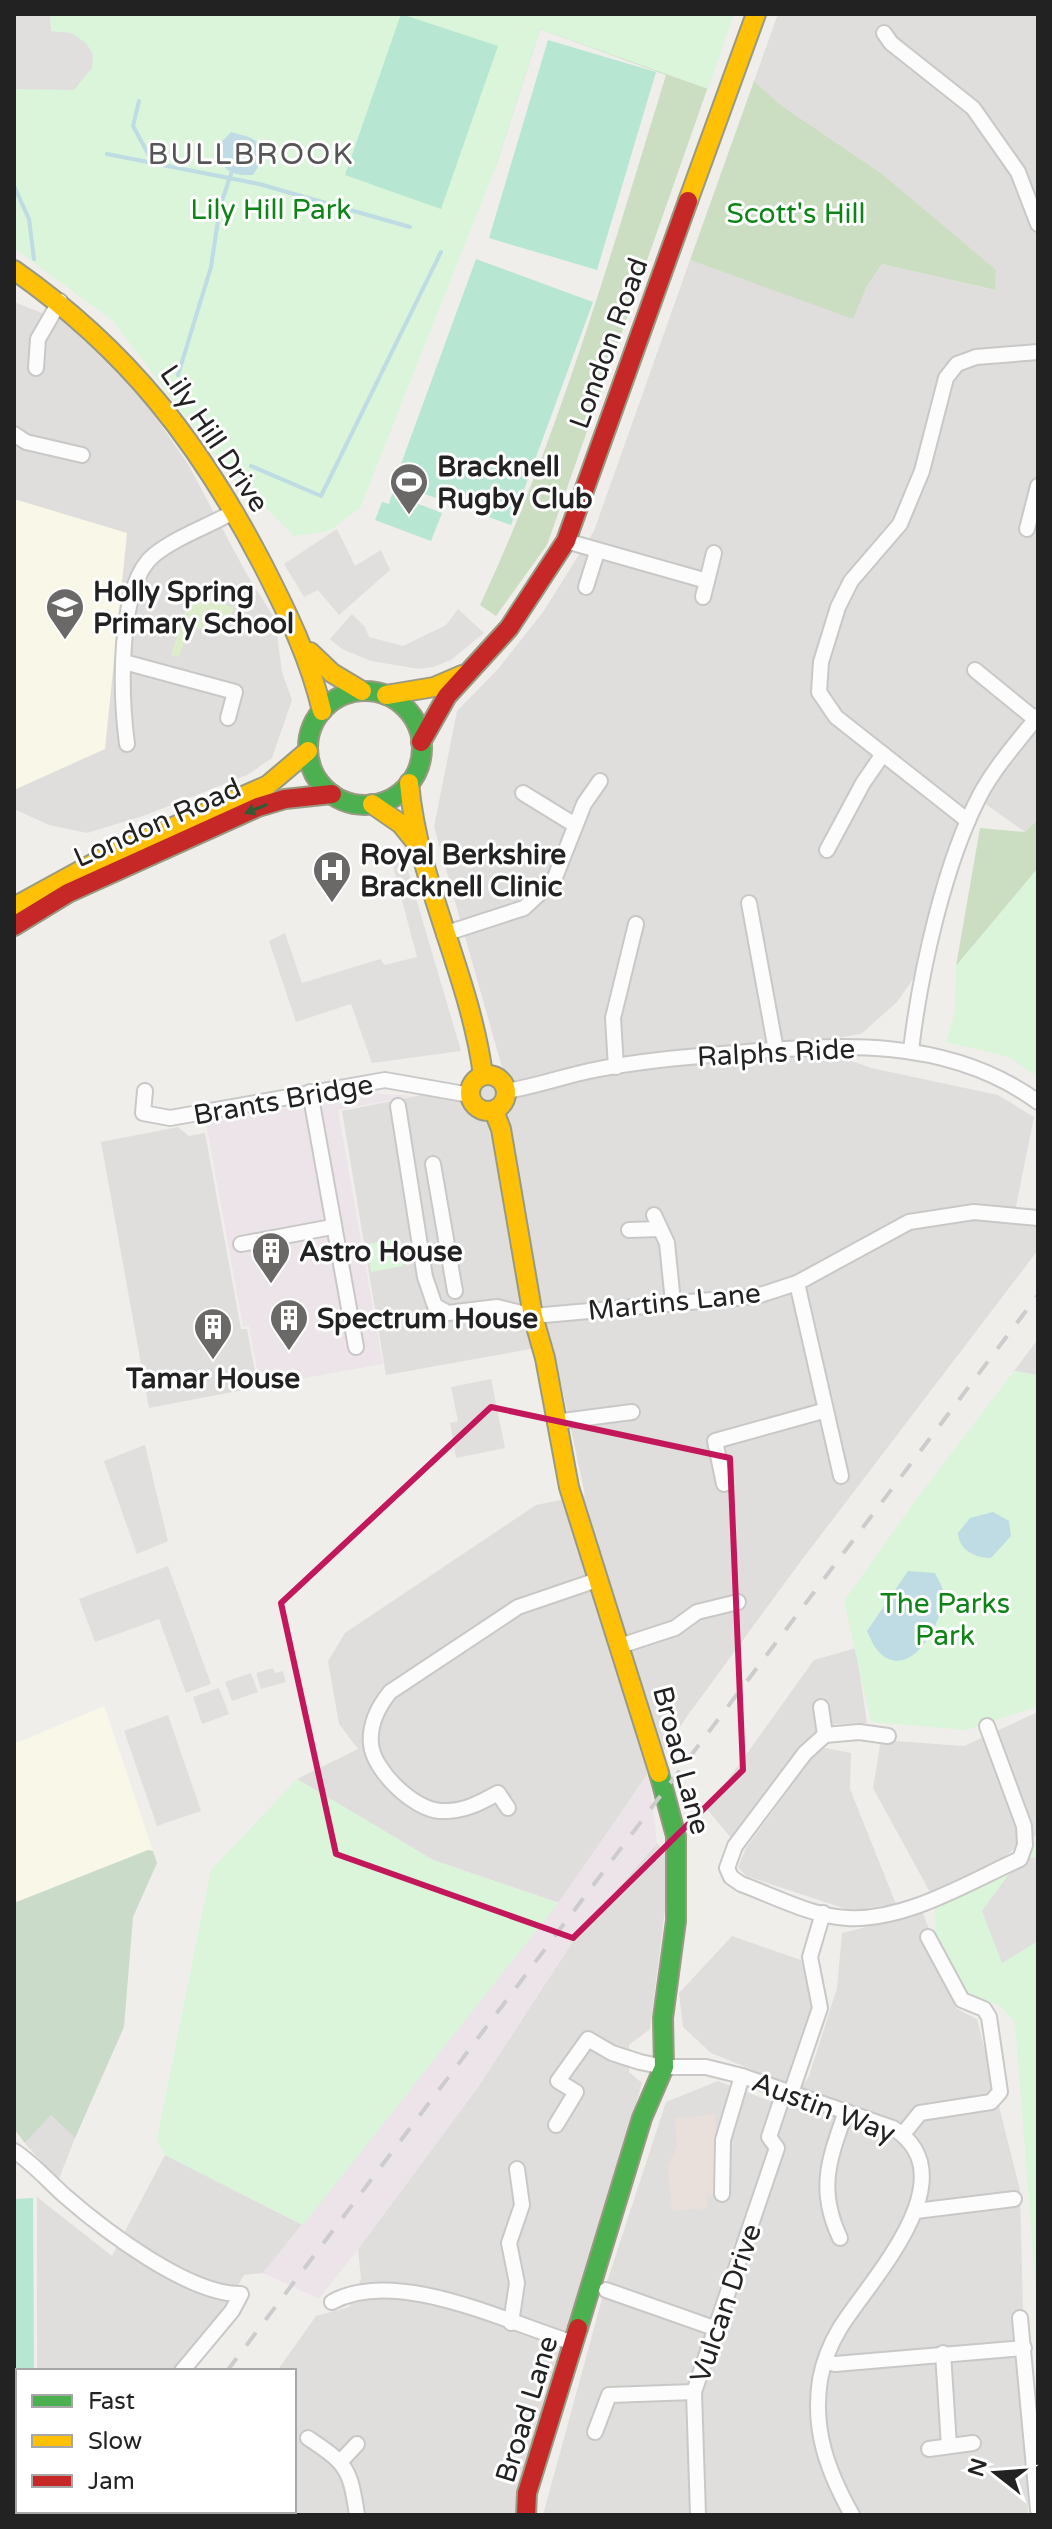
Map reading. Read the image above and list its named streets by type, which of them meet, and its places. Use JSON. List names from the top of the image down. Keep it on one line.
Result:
{"streets":{"street":["London Road","Lily Hill Drive","Ralphs Ride","Brants Bridge","Martins Lane","Broad Lane","Austin Way","Vulcan Drive"]},"crossings":[["London Road","Lily Hill Drive"],["Ralphs Ride","Brants Bridge"],["Ralphs Ride","Broad Lane"],["Brants Bridge","Broad Lane"],["Martins Lane","Broad Lane"],["Broad Lane","Austin Way"],["Austin Way","Vulcan Drive"]],"districts":["BULLBROOK"],"parks":["Lily Hill Park","Scott's Hill","The Parks Park"],"places":{"sports":["Bracknell Rugby Club"],"school or university":["Holly Spring Primary School"],"hospital":["Royal Berkshire Bracknell Clinic"],"building":["Astro House","Spectrum House","Tamar House"]},"legend":["Fast","Slow","Jam"],"north":"left"}
